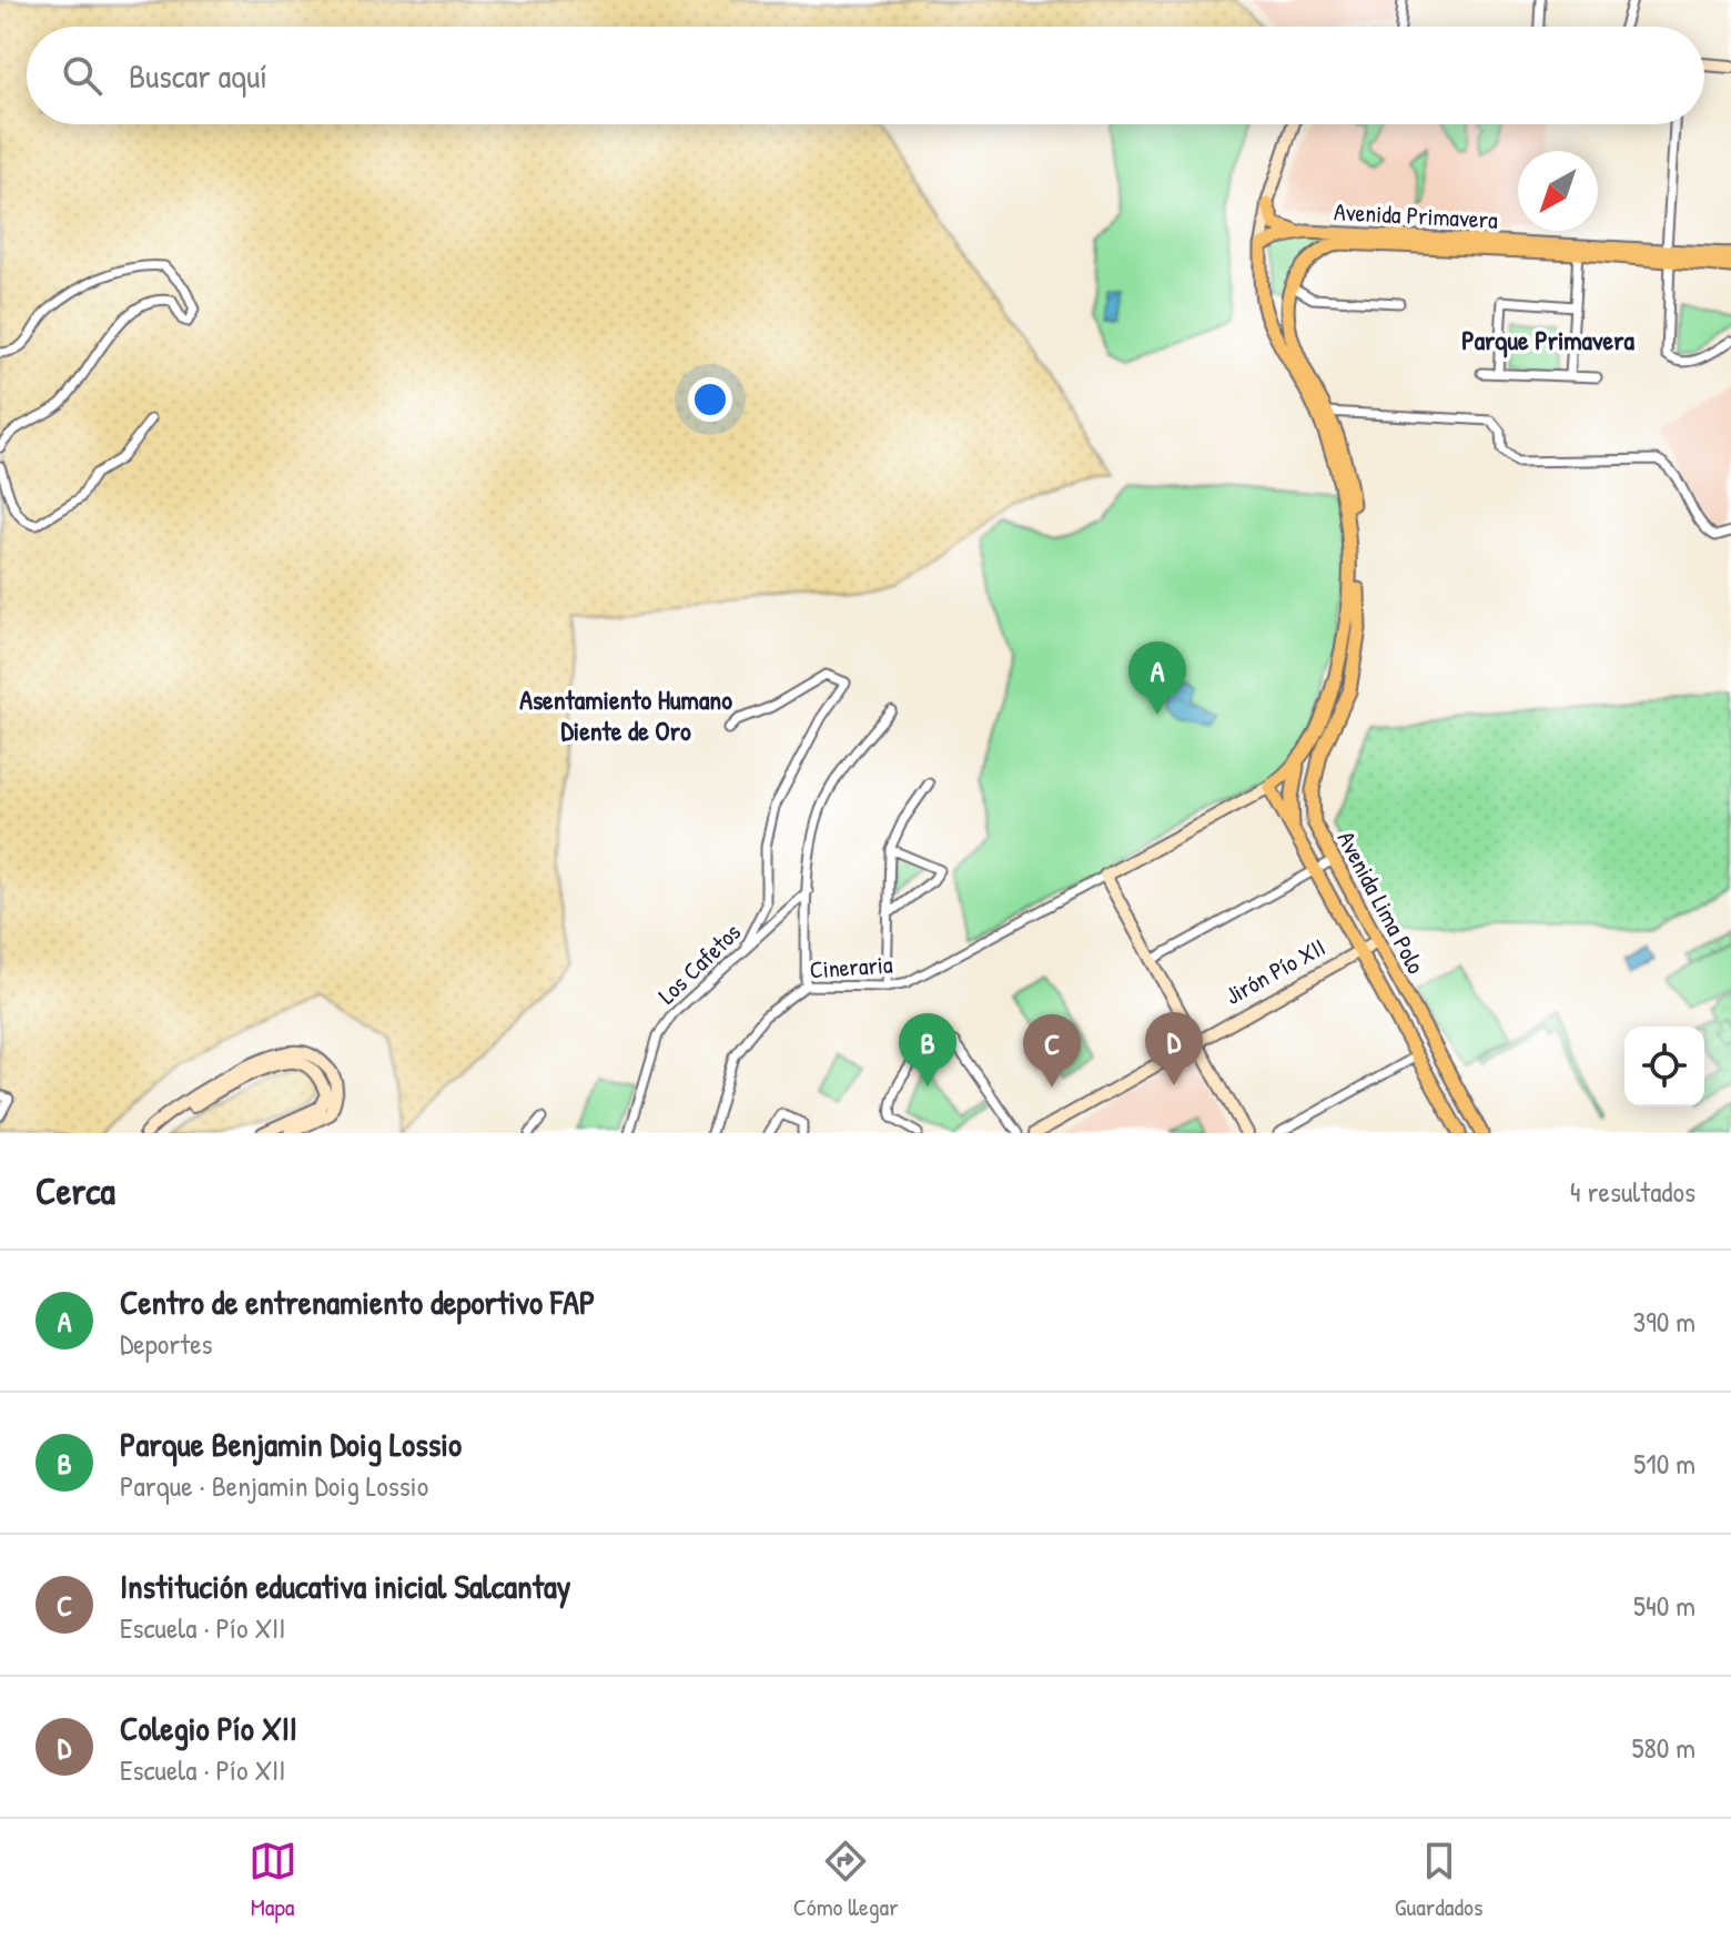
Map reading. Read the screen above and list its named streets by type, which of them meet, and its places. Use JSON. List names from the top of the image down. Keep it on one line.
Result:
{"streets":{"main road":["Avenida Primavera","Avenida Lima Polo"],"street":["Los Cafetos","Cineraria","Jirón Pío XII"]},"crossings":[["Avenida Primavera","Avenida Lima Polo"],["Avenida Lima Polo","Jirón Pío XII"]],"districts":["Parque Primavera","Asentamiento Humano Diente de Oro"],"north":"bottom left","page":{"search":"Buscar aquí","pins":["A","D","B","C"],"heading":["Cerca","4 resultados"],"list":[{"mark":"A","name":"Centro de entrenamiento deportivo FAP","note":"Deportes","value":"390 m"},{"mark":"B","name":"Parque Benjamin Doig Lossio","note":"Parque · Benjamin Doig Lossio","value":"510 m"},{"mark":"C","name":"Institución educativa inicial Salcantay","note":"Escuela · Pío XII","value":"540 m"},{"mark":"D","name":"Colegio Pío XII","note":"Escuela · Pío XII","value":"580 m"}],"nav":["Mapa","Cómo llegar","Guardados"]}}
